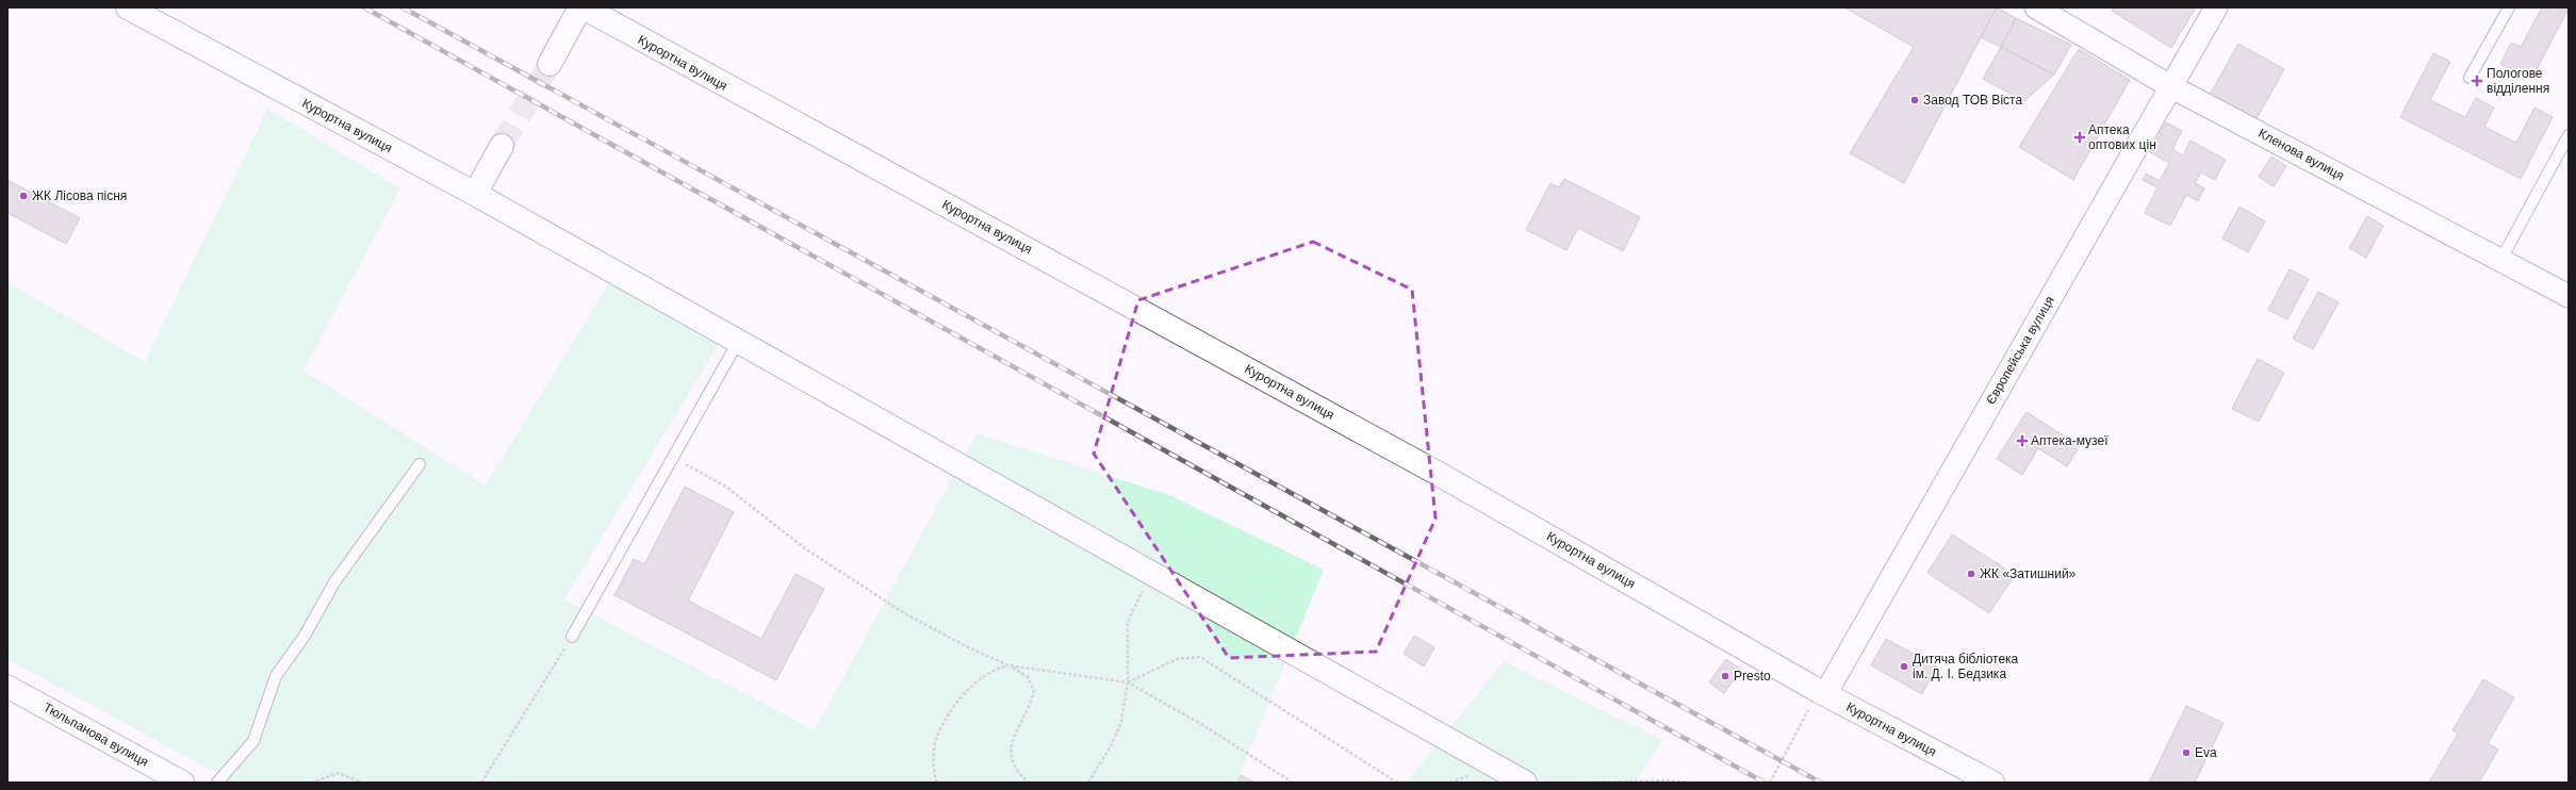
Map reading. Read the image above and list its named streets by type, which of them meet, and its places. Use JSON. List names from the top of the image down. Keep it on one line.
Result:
{"streets":{"street":["Курортна вулиця","Кленова вулиця","Європейська вулиця","Тюльпанова вулиця"]},"crossings":[["Курортна вулиця","Європейська вулиця"],["Кленова вулиця","Європейська вулиця"]],"places":{"health":["Пологове відділення","Аптека оптових цін","Аптека-музеї"],"other":["Завод ТОВ Віста","ЖК Лісова пісня","ЖК «Затишний»","Дитяча бібліотека ім. Д. І. Бедзика","Presto","Eva"]}}
